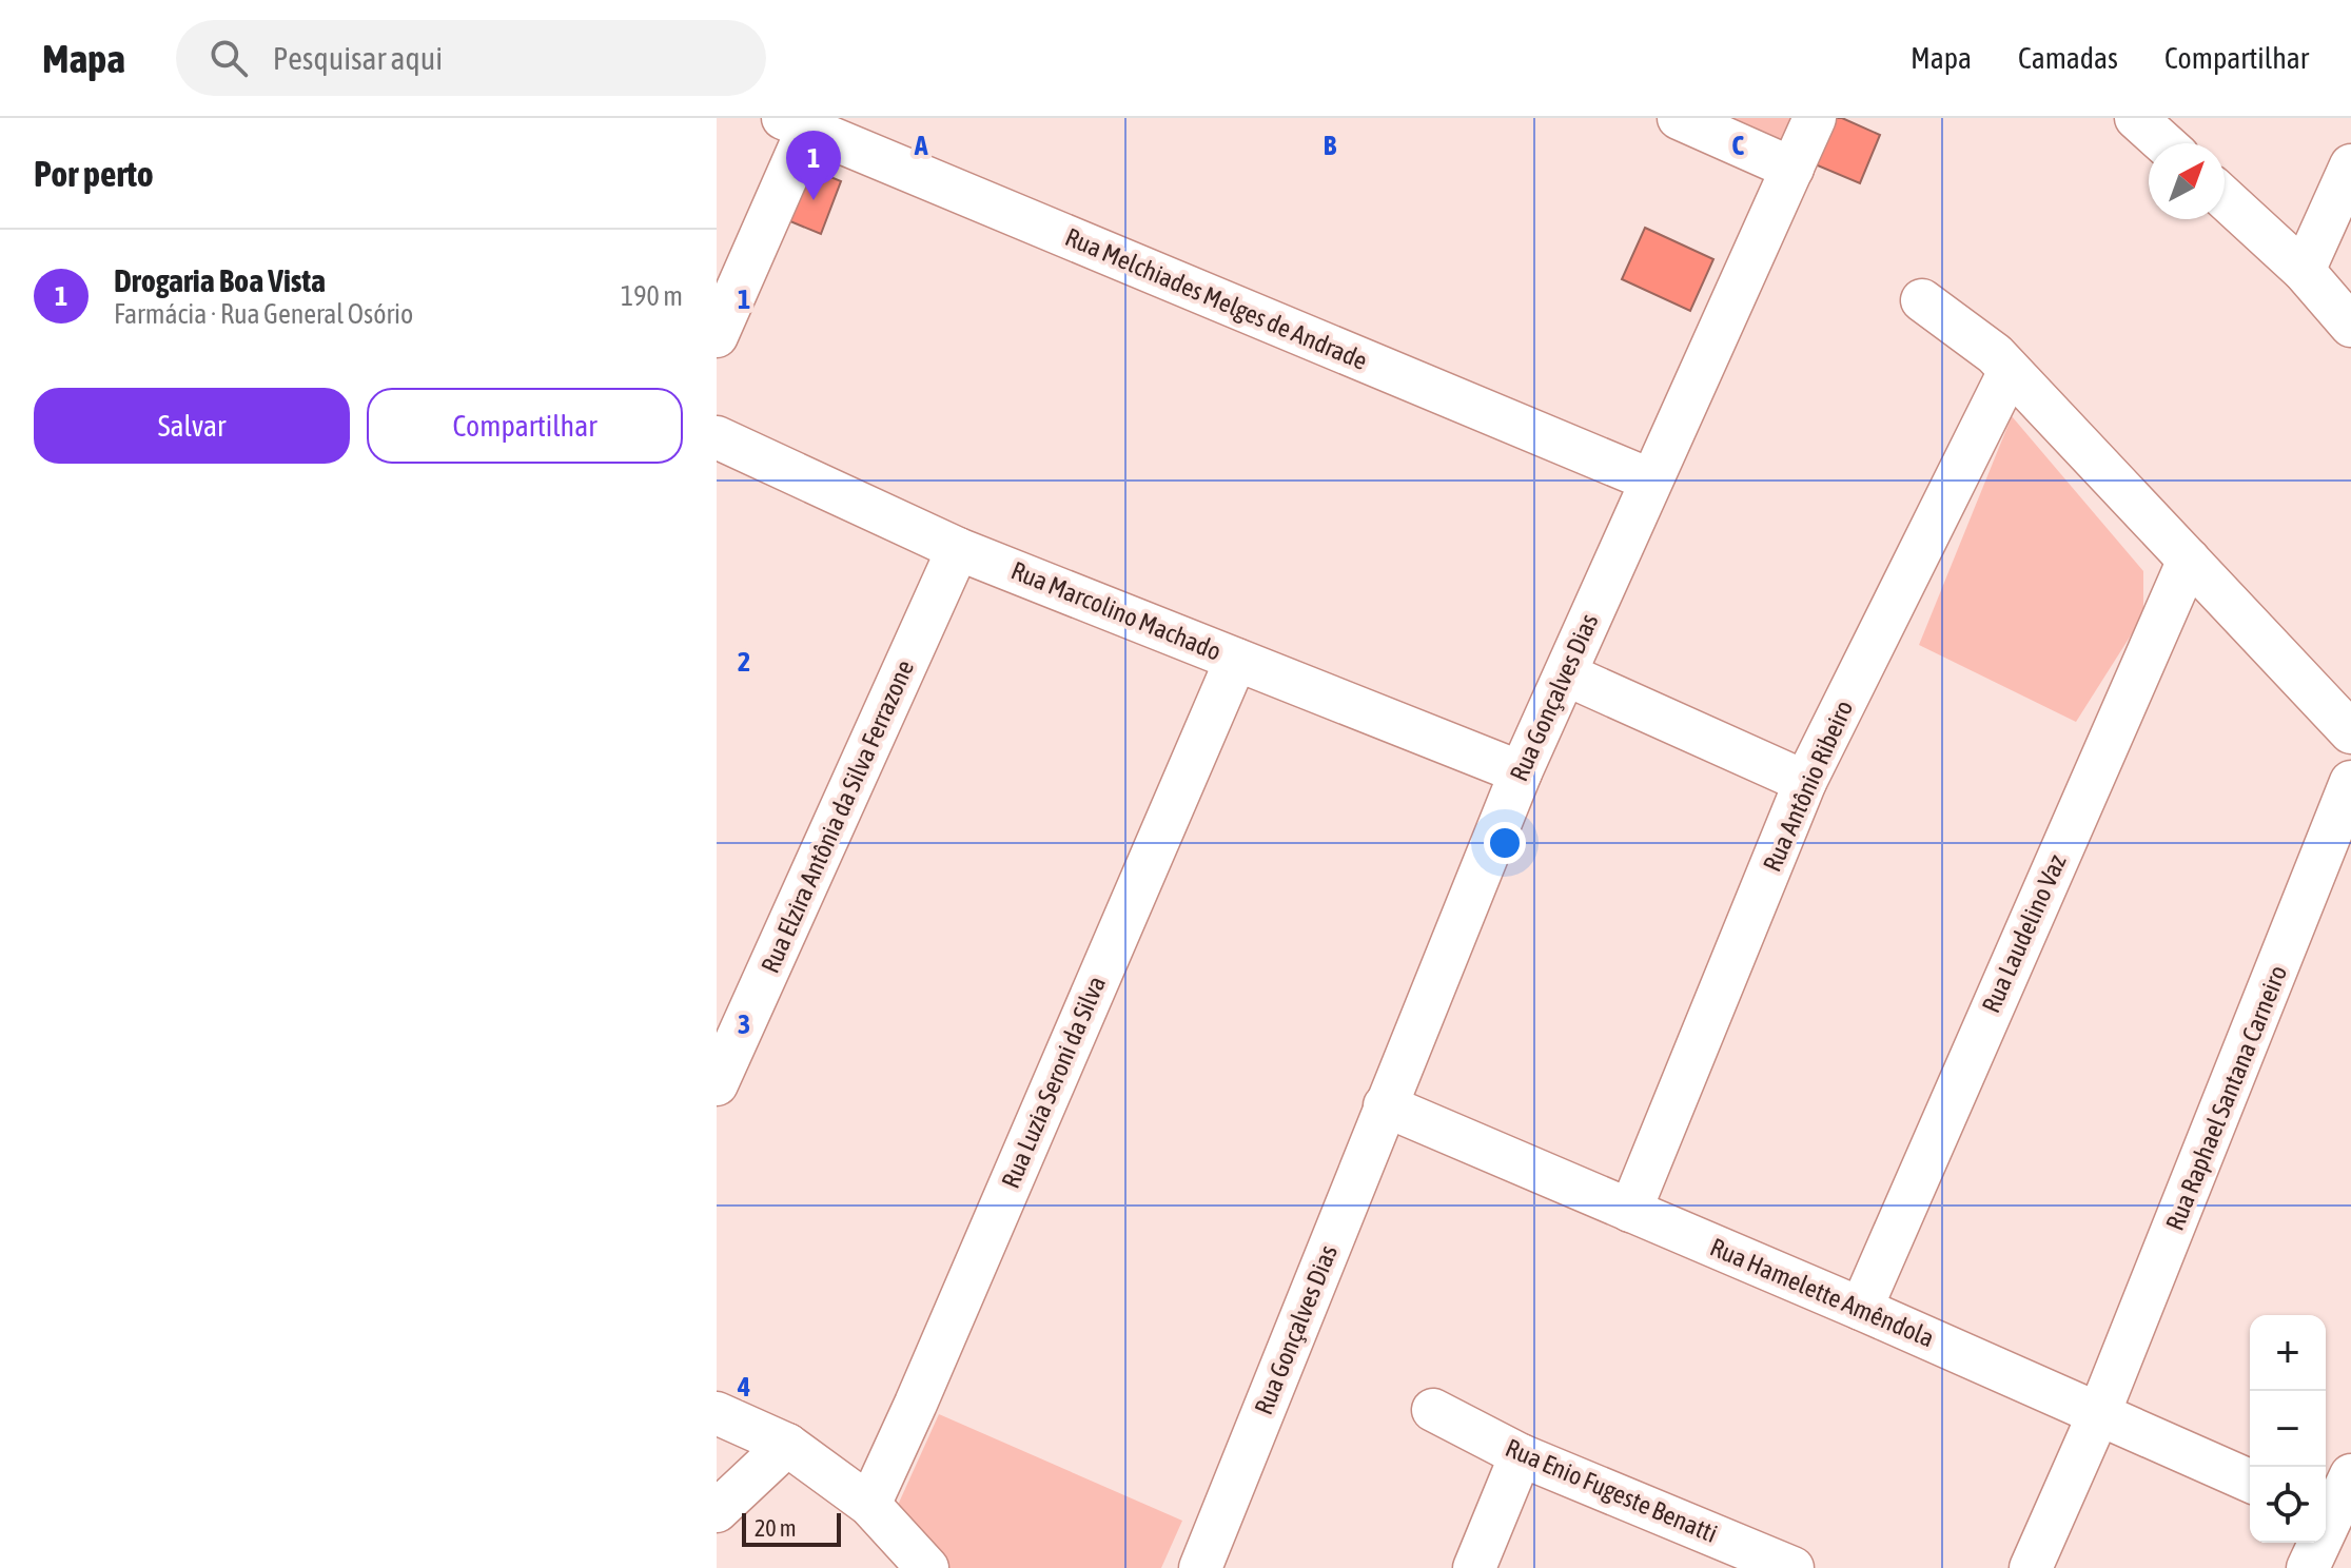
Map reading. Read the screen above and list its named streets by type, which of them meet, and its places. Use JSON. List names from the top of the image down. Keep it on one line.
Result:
{"streets":{"street":["Rua Melchiades Melges de Andrade","Rua Marcolino Machado","Rua Gonçalves Dias","Rua Antônio Ribeiro","Rua Elzira Antônia da Silva Ferrazone","Rua Laudelino Vaz","Rua Luzia Seroni da Silva","Rua Raphael Santana Carneiro","Rua Hamelette Amêndola","Rua Enio Fugeste Benatti"]},"crossings":[["Rua Melchiades Melges de Andrade","Rua Gonçalves Dias"],["Rua Marcolino Machado","Rua Gonçalves Dias"],["Rua Marcolino Machado","Rua Elzira Antônia da Silva Ferrazone"],["Rua Marcolino Machado","Rua Luzia Seroni da Silva"],["Rua Gonçalves Dias","Rua Hamelette Amêndola"],["Rua Antônio Ribeiro","Rua Hamelette Amêndola"],["Rua Laudelino Vaz","Rua Hamelette Amêndola"],["Rua Raphael Santana Carneiro","Rua Hamelette Amêndola"]],"scale_bar":"20 m","north":"top right","page":{"header":"Mapa","search":"Pesquisar aqui","nav":["Mapa","Camadas","Compartilhar"],"heading":"Por perto","pins":"1","list":[{"mark":"1","name":"Drogaria Boa Vista","note":"Farmácia · Rua General Osório","value":"190 m"}],"buttons":["Salvar","Compartilhar"],"map_buttons":["+","−"],"scale":"20 m"},"grid":{"columns":["A","B","C"],"rows":["1","2","3","4"]}}
